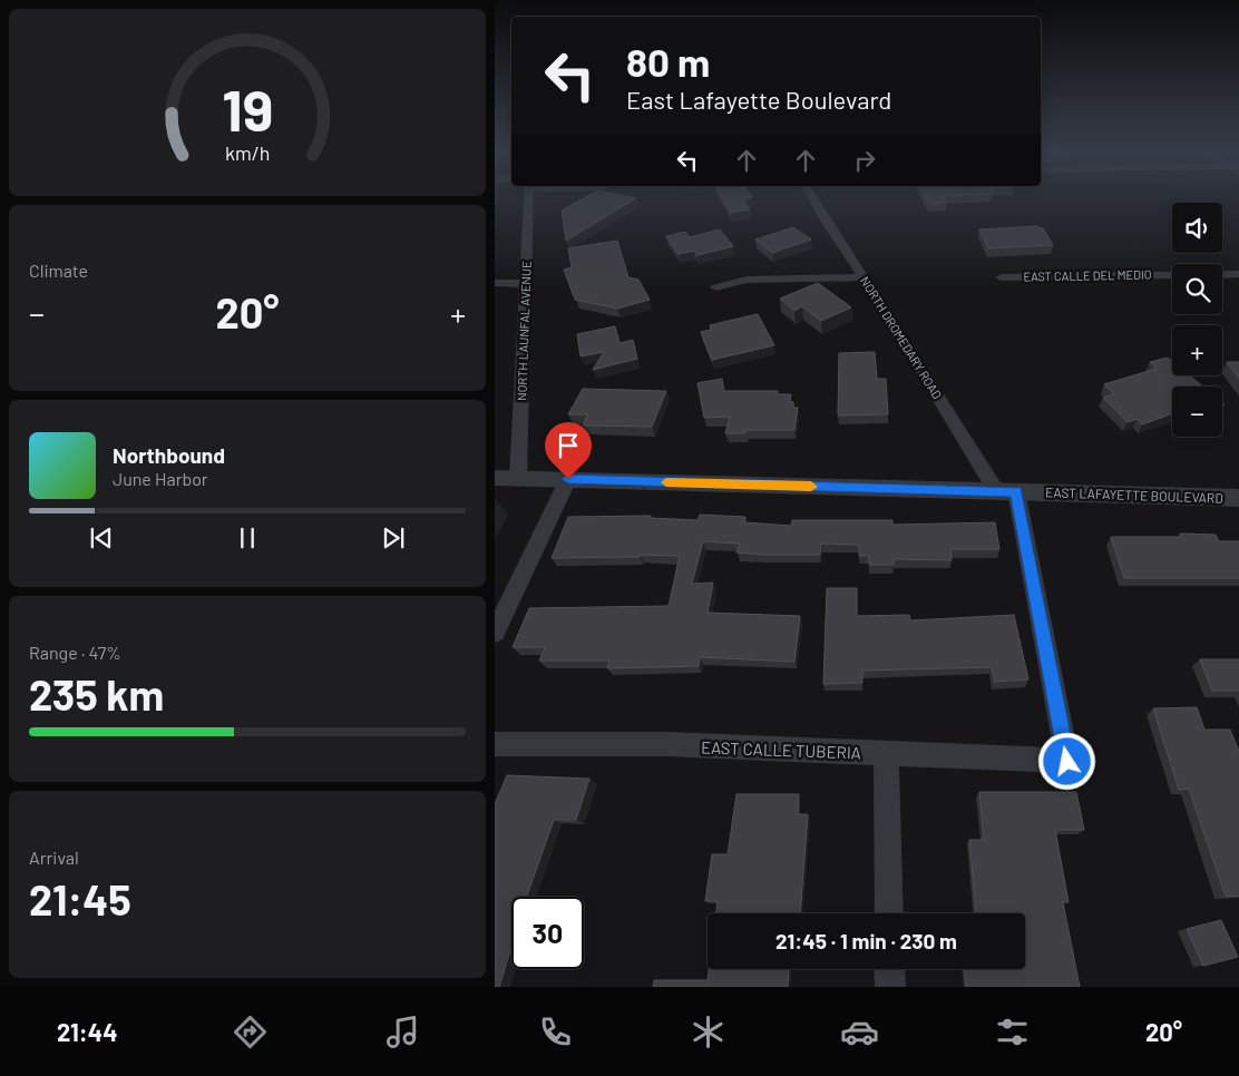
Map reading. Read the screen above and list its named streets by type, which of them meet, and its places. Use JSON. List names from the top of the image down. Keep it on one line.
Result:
{"streets":{"street":["EAST CALLE DEL MEDIO","NORTH LAUNFAL AVENUE","NORTH DROMEDARY ROAD","EAST LAFAYETTE BOULEVARD","EAST CALLE TUBERIA"]},"crossings":[["NORTH LAUNFAL AVENUE","EAST LAFAYETTE BOULEVARD"],["NORTH DROMEDARY ROAD","EAST LAFAYETTE BOULEVARD"],["NORTH DROMEDARY ROAD","EAST CALLE TUBERIA"],["EAST LAFAYETTE BOULEVARD","EAST CALLE TUBERIA"]],"page":{"turn":["80 m","East Lafayette Boulevard"],"map_buttons":["+","−"],"tile":["Climate",["Range · 47%","235 km"],["Arrival","21:45"]],"heat":["−","20°","+"],"song":["Northbound","June Harbor"],"limit":"30","trip":"21:45 · 1 min · 230 m","tabs":["21:44","20°"],"gauge":["19","km/h"]}}
